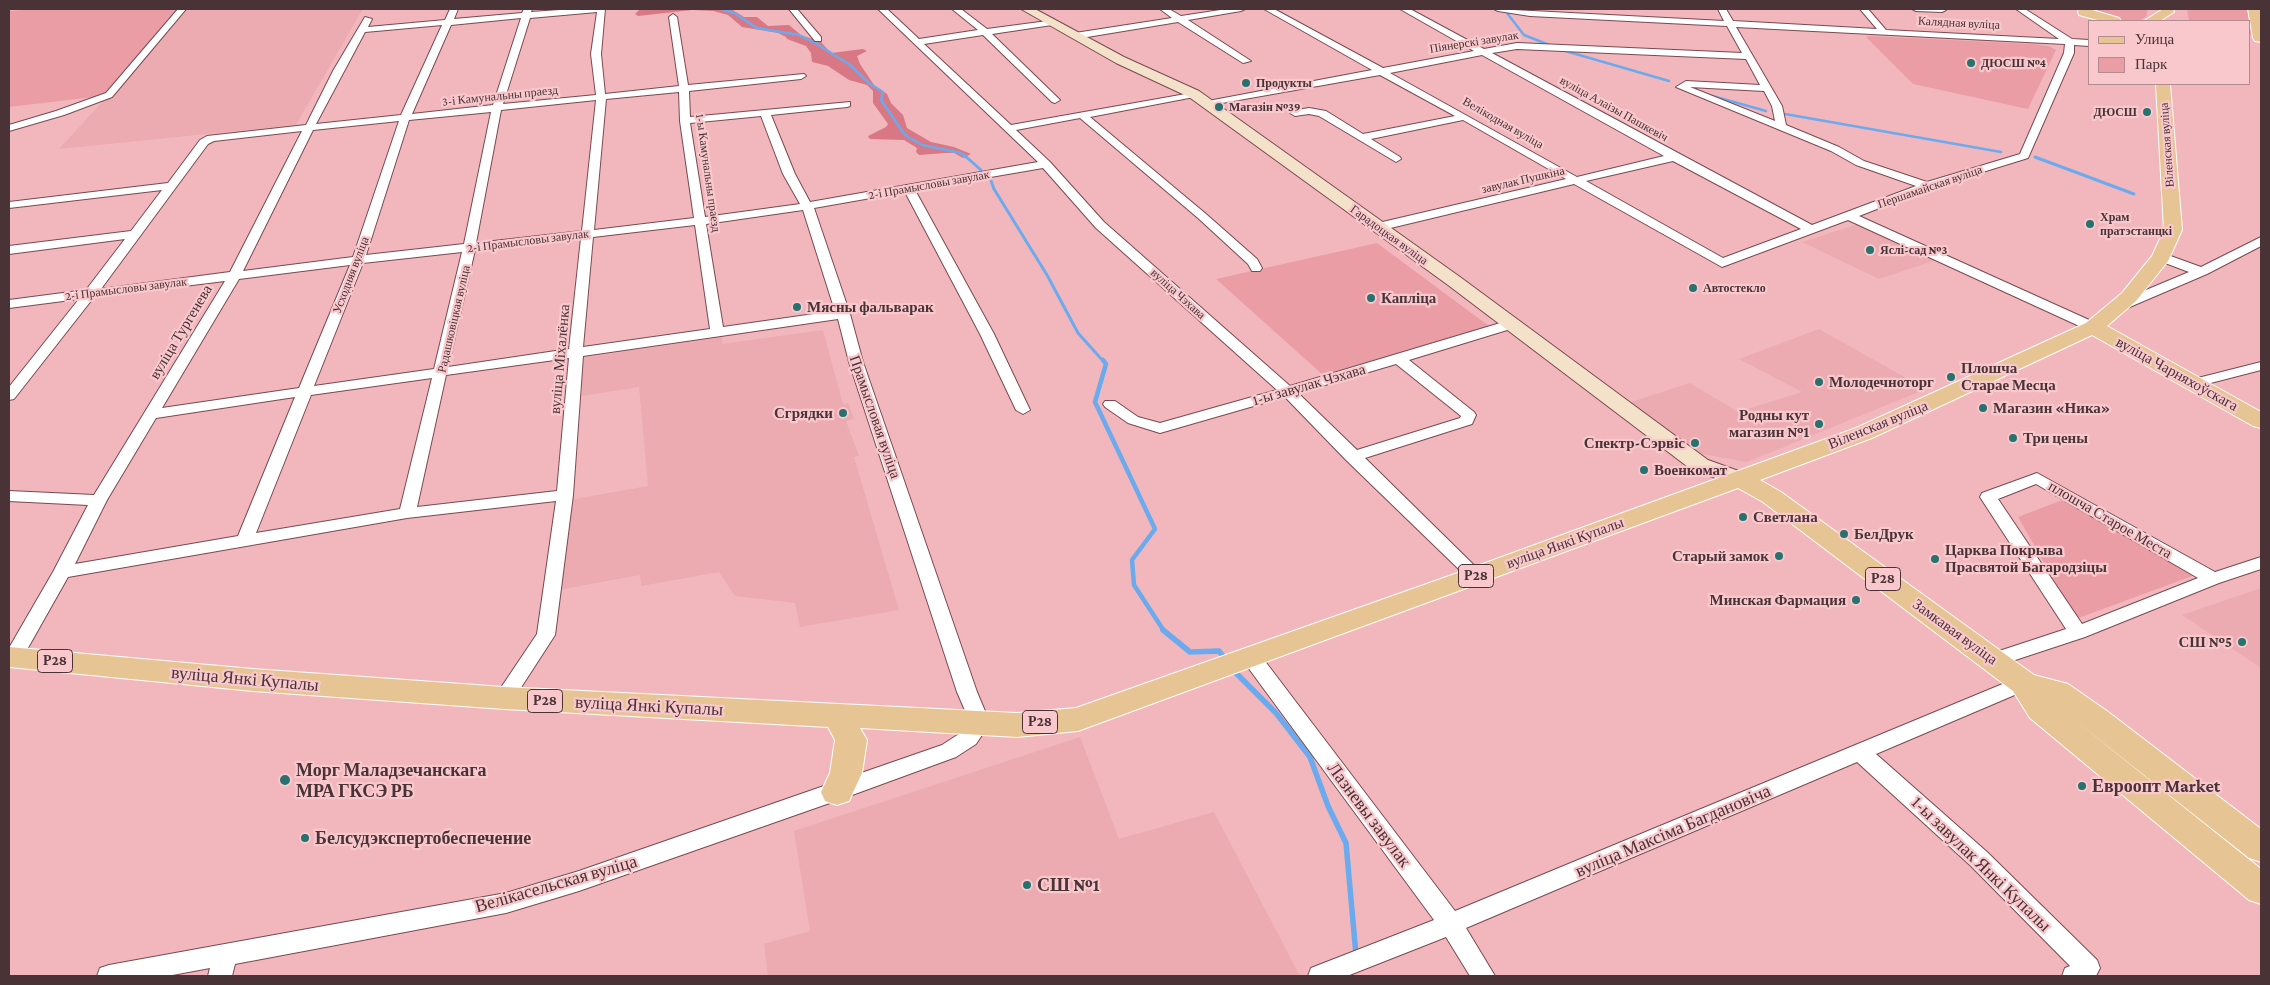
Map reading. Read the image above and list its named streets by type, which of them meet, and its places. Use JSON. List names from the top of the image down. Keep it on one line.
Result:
{"streets":{"main road":["Віленская вуліца","вуліца Чарняхоўскага","вуліца Янкі Купалы","Р28","Замкавая вуліца"],"street":["Калядная вуліца","Піянерскі завулак","3-і Камунальны праезд","вуліца Алаізы Пашкевіч","Велікодная вуліца","1-ы Камунальны праезд","завулак Пушкіна","2-і Прамысловы завулак","Першамайская вуліца","Гарадоцкая вуліца","Усходняя вуліца","вуліца Чэхава","Радашковіцкая вуліца","вуліца Тургенева","вуліца Міхалёнка","1-ы завулак Чэхава","Прамысловая вуліца","плошча Старое Места","Лазневы завулак","вуліца Максіма Багдановіча","1-ы завулак Янкі Купалы","Велікасельская вуліца"]},"crossings":[["Калядная вуліца","Першамайская вуліца"],["Піянерскі завулак","вуліца Алаізы Пашкевіч"],["Піянерскі завулак","Велікодная вуліца"],["Піянерскі завулак","Гарадоцкая вуліца"],["Піянерскі завулак","вуліца Чэхава"],["3-і Камунальны праезд","1-ы Камунальны праезд"],["3-і Камунальны праезд","Усходняя вуліца"],["3-і Камунальны праезд","Радашковіцкая вуліца"],["3-і Камунальны праезд","вуліца Тургенева"],["3-і Камунальны праезд","вуліца Міхалёнка"],["вуліца Алаізы Пашкевіч","завулак Пушкіна"],["вуліца Алаізы Пашкевіч","Першамайская вуліца"],["Велікодная вуліца","завулак Пушкіна"],["Велікодная вуліца","Першамайская вуліца"],["Віленская вуліца","Гарадоцкая вуліца"],["Віленская вуліца","вуліца Чарняхоўскага"],["Віленская вуліца","вуліца Янкі Купалы"],["Віленская вуліца","Замкавая вуліца"],["1-ы Камунальны праезд","2-і Прамысловы завулак"],["завулак Пушкіна","Гарадоцкая вуліца"],["2-і Прамысловы завулак","Усходняя вуліца"],["2-і Прамысловы завулак","вуліца Чэхава"],["2-і Прамысловы завулак","Радашковіцкая вуліца"],["2-і Прамысловы завулак","вуліца Тургенева"],["2-і Прамысловы завулак","вуліца Міхалёнка"],["2-і Прамысловы завулак","Прамысловая вуліца"],["Гарадоцкая вуліца","1-ы завулак Чэхава"],["Гарадоцкая вуліца","вуліца Янкі Купалы"],["Гарадоцкая вуліца","Замкавая вуліца"],["вуліца Чэхава","1-ы завулак Чэхава"],["вуліца Чэхава","вуліца Янкі Купалы"],["вуліца Тургенева","вуліца Янкі Купалы"],["вуліца Міхалёнка","вуліца Янкі Купалы"],["Прамысловая вуліца","вуліца Янкі Купалы"],["Прамысловая вуліца","Велікасельская вуліца"],["вуліца Янкі Купалы","Замкавая вуліца"],["вуліца Янкі Купалы","Лазневы завулак"],["вуліца Янкі Купалы","Велікасельская вуліца"],["Замкавая вуліца","вуліца Максіма Багдановіча"],["Лазневы завулак","вуліца Максіма Багдановіча"],["вуліца Максіма Багдановіча","1-ы завулак Янкі Купалы"]],"places":["ДЮСШ №4","Продукты","Магазін №39","ДЮСШ","Храм пратэстанцкі","Яслі-сад №3","Автостекло","Капліца","Мясны фальварак","Плошча Старае Месца","Молодечноторг","Магазин «Ника»","Сгрядки","Родны кут магазин №1","Три цены","Спектр-Сэрвіс","Военкомат","Светлана","БелДрук","Старый замок","Царква Покрыва Прасвятой Багародзіцы","Минская Фармация","СШ №5","Морг Маладзечанскага МРА ГКСЭ РБ","Евроопт Market","Белсудэкспертобеспечение","СШ №1"],"legend":["Улица","Парк"]}
